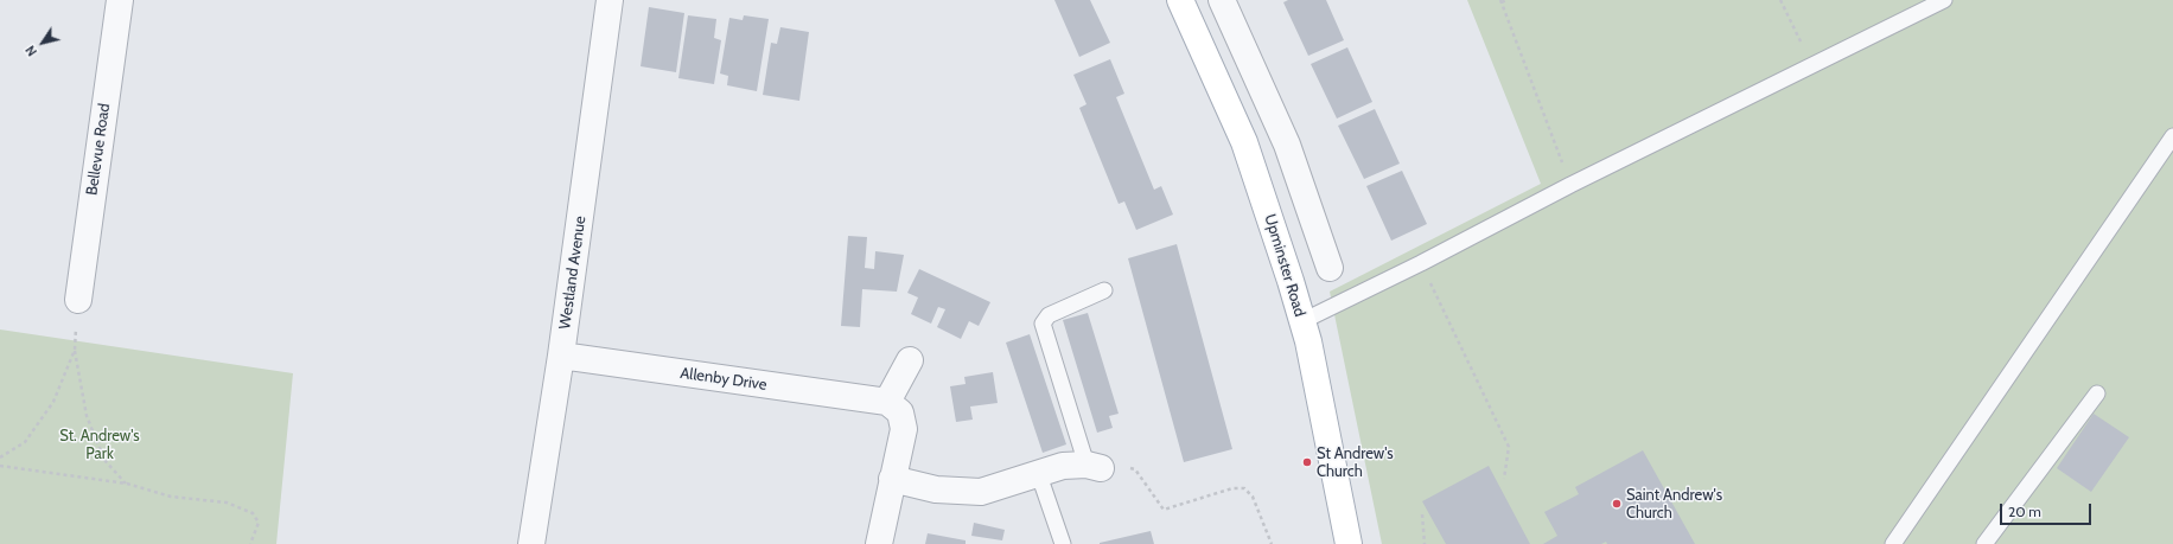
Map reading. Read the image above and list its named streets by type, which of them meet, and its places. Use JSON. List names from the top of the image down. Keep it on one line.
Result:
{"streets":{"main road":["Upminster Road"],"street":["Bellevue Road","Westland Avenue","Allenby Drive"]},"crossings":[["Westland Avenue","Allenby Drive"]],"parks":["St. Andrew's Park"],"places":["St Andrew's Church","Saint Andrew's Church"],"scale_bar":"20 m","north":"bottom left"}
